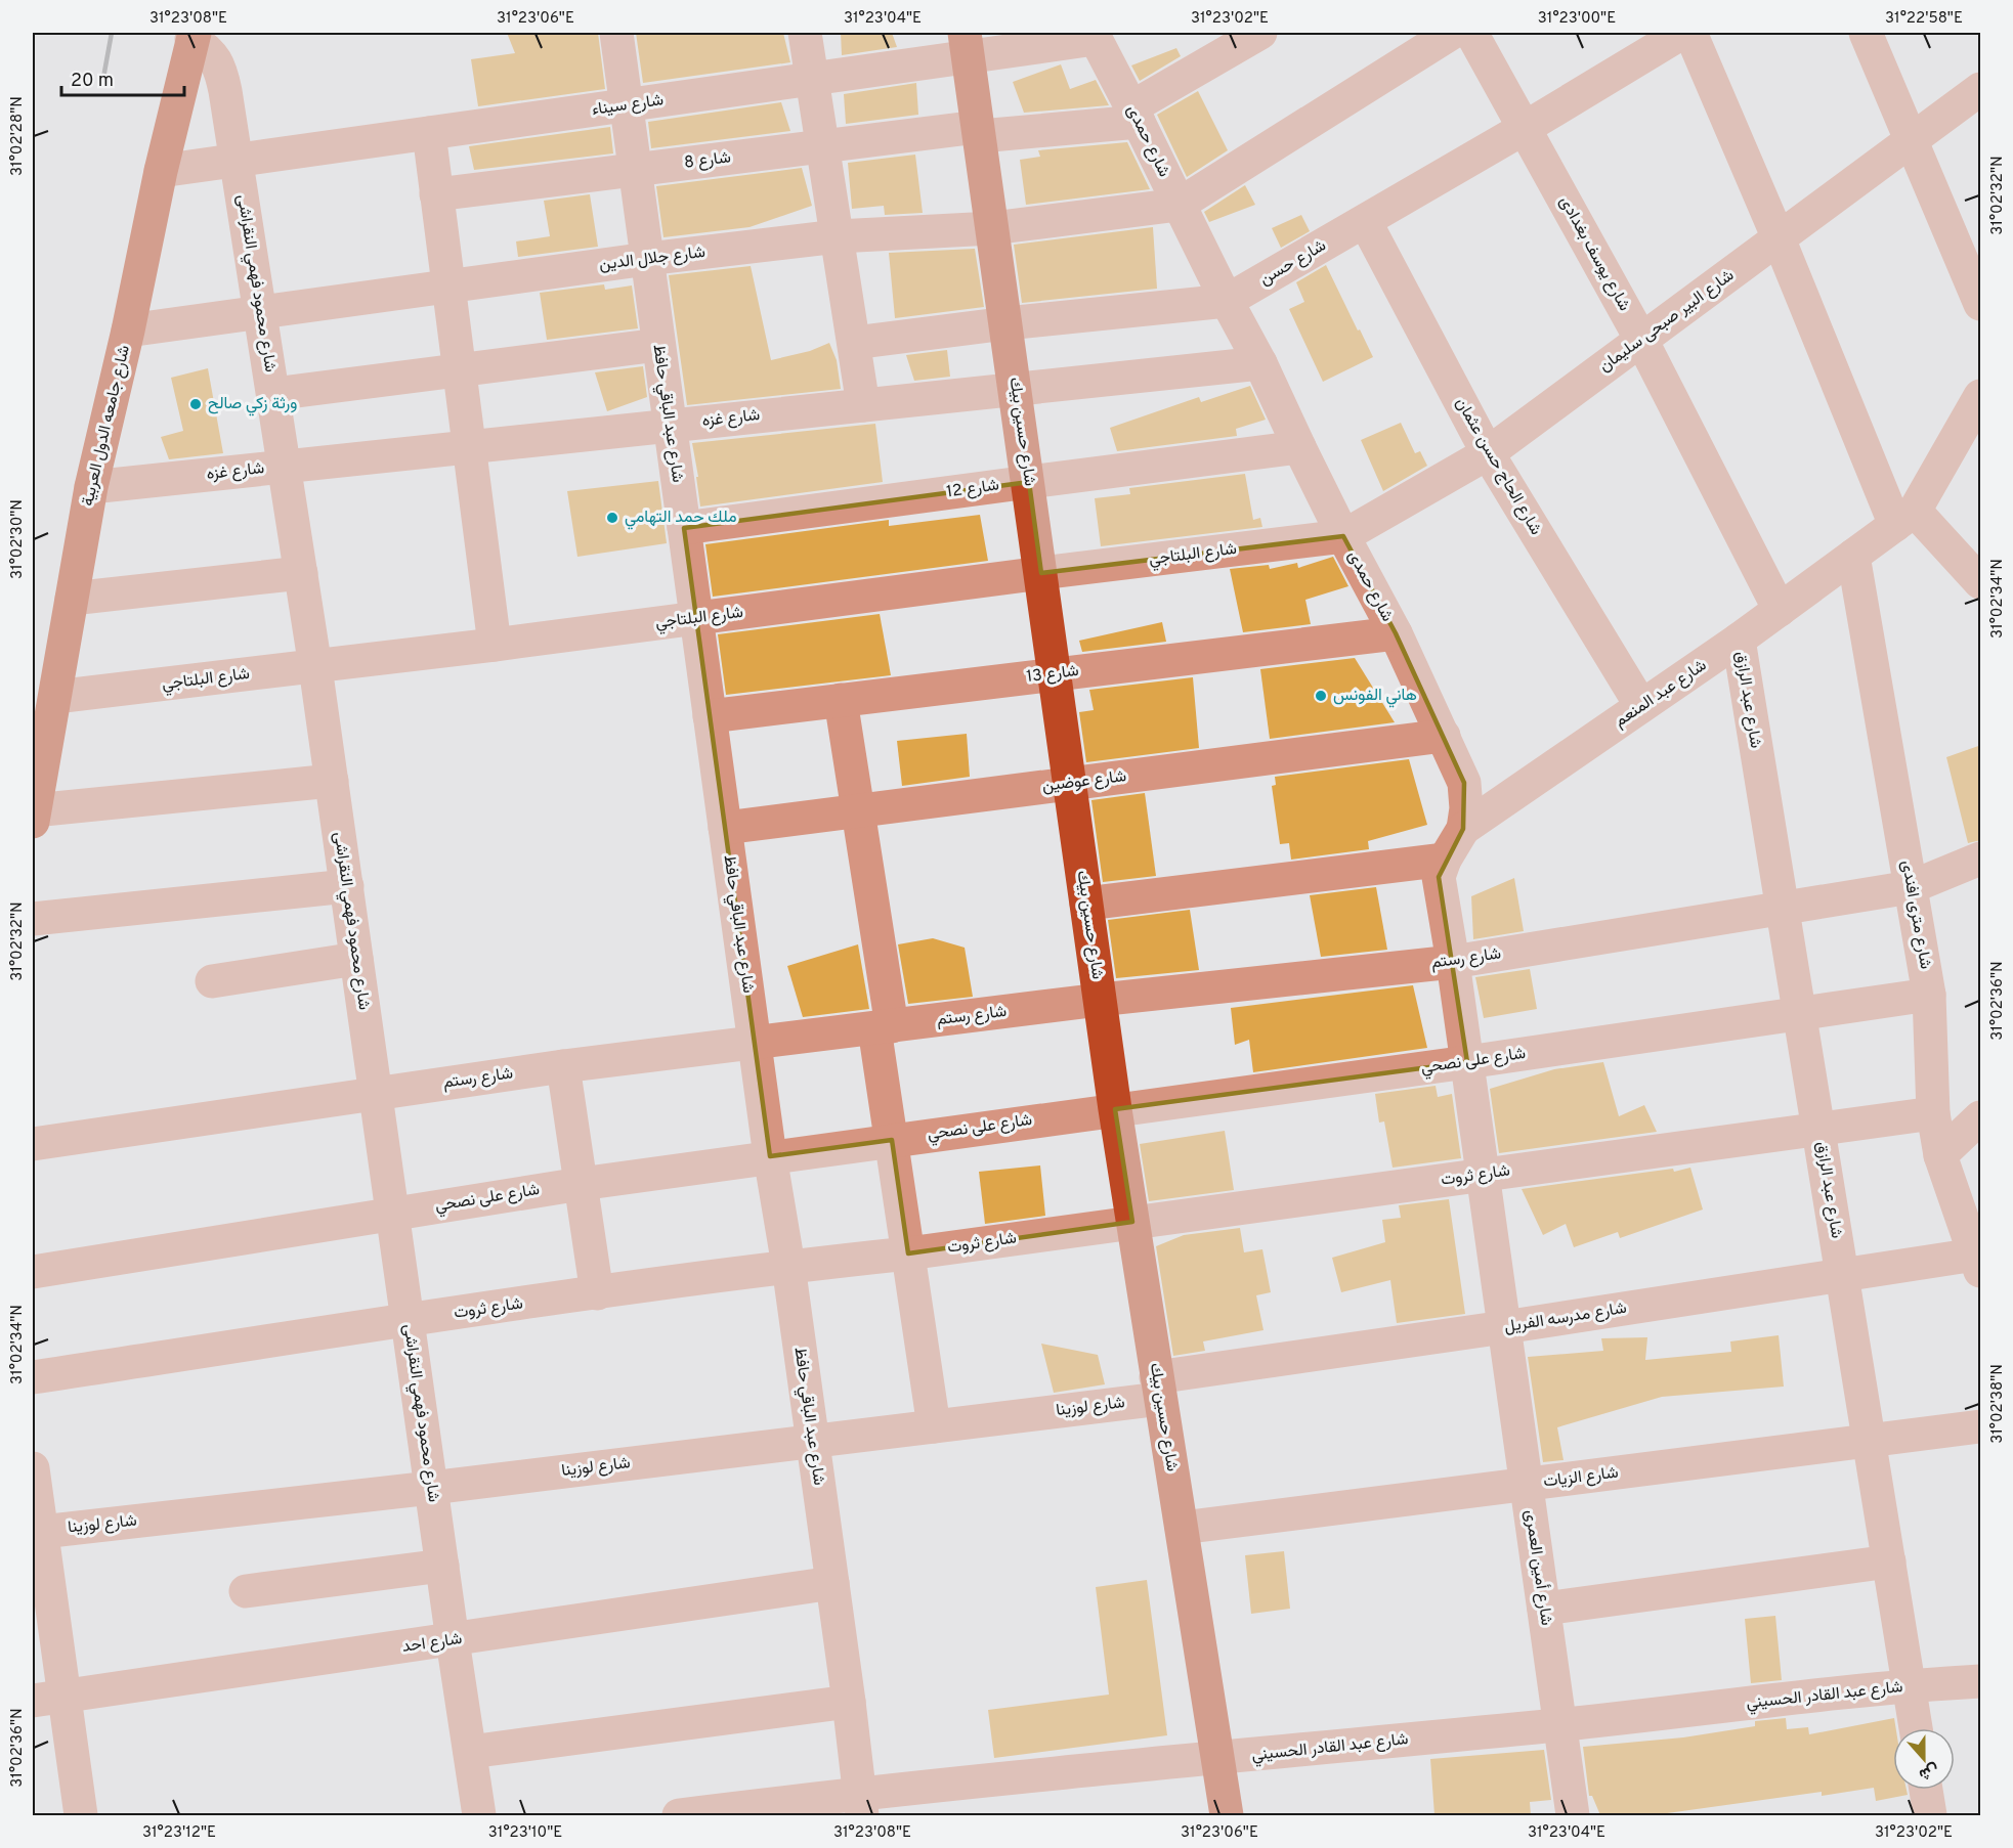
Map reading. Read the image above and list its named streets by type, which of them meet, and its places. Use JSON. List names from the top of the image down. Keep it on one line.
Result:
{"streets":{"main road":["شارع جامعه الدول العربية","شارع حسين بيك"],"street":["شارع سيناء","شارع حمدى","شارع 8","شارع يوسف بغدادى","شارع جلال الدين","شارع حسن","شارع محمود فهمي النقراشى","شارع البير صبحى سليمان","شارع عبد الباقي حافظ","شارع غزه","شارع الحاج حسن عثمان","شارع 12","شارع البلتاجي","شارع 13","شارع عبد المنعم","شارع عبد الرازق","شارع عوضين","شارع مترى افندى","شارع رستم","شارع على نصحي","شارع ثروت","شارع مدرسه الفريل","شارع لوزينا","شارع الزيات","شارع أمين العمرى","شارع احد","شارع عبد القادر الحسيني"]},"crossings":[["شارع سيناء","شارع حمدى"],["شارع سيناء","شارع محمود فهمي النقراشى"],["شارع سيناء","شارع عبد الباقي حافظ"],["شارع سيناء","شارع جامعه الدول العربية"],["شارع سيناء","شارع حسين بيك"],["شارع حمدى","شارع 8"],["شارع حمدى","شارع جلال الدين"],["شارع حمدى","شارع حسن"],["شارع حمدى","شارع البير صبحى سليمان"],["شارع حمدى","شارع غزه"],["شارع حمدى","شارع 12"],["شارع حمدى","شارع البلتاجي"],["شارع حمدى","شارع 13"],["شارع حمدى","شارع عبد المنعم"],["شارع حمدى","شارع عوضين"],["شارع حمدى","شارع رستم"],["شارع حمدى","شارع على نصحي"],["شارع حمدى","شارع ثروت"],["شارع حمدى","شارع أمين العمرى"],["شارع 8","شارع عبد الباقي حافظ"],["شارع 8","شارع حسين بيك"],["شارع يوسف بغدادى","شارع حسن"],["شارع يوسف بغدادى","شارع البير صبحى سليمان"],["شارع يوسف بغدادى","شارع عبد المنعم"],["شارع جلال الدين","شارع محمود فهمي النقراشى"],["شارع جلال الدين","شارع عبد الباقي حافظ"],["شارع جلال الدين","شارع جامعه الدول العربية"],["شارع جلال الدين","شارع حسين بيك"],["شارع حسن","شارع حسين بيك"],["شارع حسن","شارع الحاج حسن عثمان"],["شارع محمود فهمي النقراشى","شارع غزه"],["شارع محمود فهمي النقراشى","شارع جامعه الدول العربية"],["شارع محمود فهمي النقراشى","شارع البلتاجي"],["شارع محمود فهمي النقراشى","شارع رستم"],["شارع محمود فهمي النقراشى","شارع على نصحي"],["شارع محمود فهمي النقراشى","شارع ثروت"],["شارع محمود فهمي النقراشى","شارع لوزينا"],["شارع محمود فهمي النقراشى","شارع احد"],["شارع البير صبحى سليمان","شارع الحاج حسن عثمان"],["شارع البير صبحى سليمان","شارع البلتاجي"],["شارع عبد الباقي حافظ","شارع غزه"],["شارع عبد الباقي حافظ","شارع 12"],["شارع عبد الباقي حافظ","شارع البلتاجي"],["شارع عبد الباقي حافظ","شارع 13"],["شارع عبد الباقي حافظ","شارع عوضين"],["شارع عبد الباقي حافظ","شارع رستم"],["شارع عبد الباقي حافظ","شارع على نصحي"],["شارع عبد الباقي حافظ","شارع ثروت"],["شارع عبد الباقي حافظ","شارع لوزينا"],["شارع عبد الباقي حافظ","شارع احد"],["شارع عبد الباقي حافظ","شارع عبد القادر الحسيني"],["شارع غزه","شارع جامعه الدول العربية"],["شارع غزه","شارع حسين بيك"],["شارع جامعه الدول العربية","شارع البلتاجي"],["شارع حسين بيك","شارع 12"],["شارع حسين بيك","شارع البلتاجي"],["شارع حسين بيك","شارع 13"],["شارع حسين بيك","شارع عوضين"],["شارع حسين بيك","شارع رستم"],["شارع حسين بيك","شارع على نصحي"],["شارع حسين بيك","شارع ثروت"],["شارع حسين بيك","شارع مدرسه الفريل"],["شارع حسين بيك","شارع لوزينا"],["شارع حسين بيك","شارع الزيات"],["شارع حسين بيك","شارع عبد القادر الحسيني"],["شارع الحاج حسن عثمان","شارع عبد المنعم"],["شارع عبد المنعم","شارع عبد الرازق"],["شارع عبد المنعم","شارع مترى افندى"],["شارع عبد الرازق","شارع رستم"],["شارع عبد الرازق","شارع على نصحي"],["شارع عبد الرازق","شارع ثروت"],["شارع عبد الرازق","شارع مدرسه الفريل"],["شارع عبد الرازق","شارع الزيات"],["شارع عبد الرازق","شارع عبد القادر الحسيني"],["شارع مترى افندى","شارع رستم"],["شارع مترى افندى","شارع على نصحي"],["شارع مترى افندى","شارع ثروت"],["شارع مترى افندى","شارع مدرسه الفريل"],["شارع ثروت","شارع أمين العمرى"],["شارع مدرسه الفريل","شارع لوزينا"],["شارع مدرسه الفريل","شارع أمين العمرى"],["شارع الزيات","شارع أمين العمرى"],["شارع أمين العمرى","شارع عبد القادر الحسيني"]],"places":["ورثة زكي صالح","ملك حمد التهامي","هاني الفونس"],"scale_bar":"20 m","north":"bottom","coordinates":["31°23'08\"E","31°23'06\"E","31°23'04\"E","31°23'02\"E","31°23'00\"E","31°22'58\"E","31°02'28\"N","31°02'32\"N","31°02'30\"N","31°02'34\"N","31°02'36\"N","31°02'38\"N","31°23'12\"E","31°23'10\"E"]}
